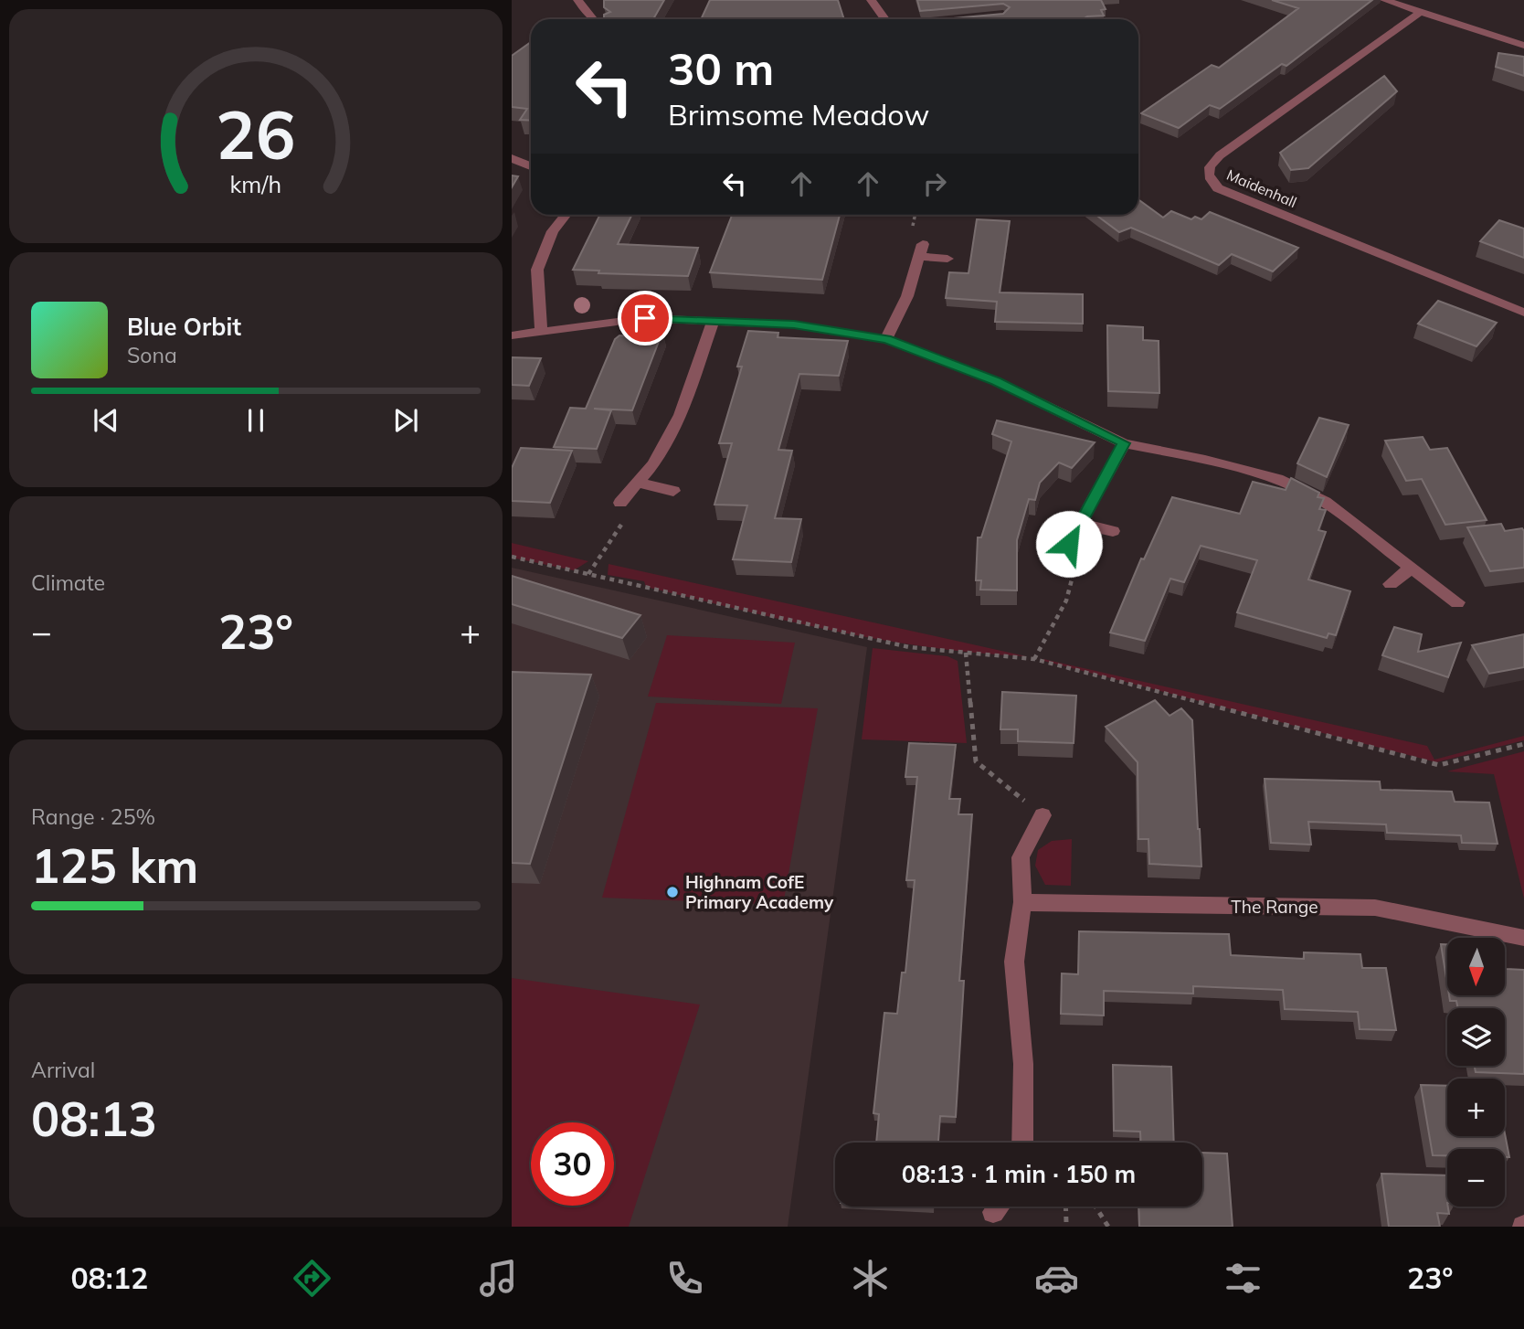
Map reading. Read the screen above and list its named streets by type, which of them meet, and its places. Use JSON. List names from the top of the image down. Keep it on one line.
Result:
{"streets":{"street":["Maidenhall","The Range"]},"places":["Highnam CofE Primary Academy"],"north":"bottom","page":{"turn":["30 m","Brimsome Meadow"],"song":["Blue Orbit","Sona"],"tile":["Climate",["Range · 25%","125 km"],["Arrival","08:13"]],"heat":["−","23°","+"],"map_buttons":["+","−"],"limit":"30","trip":"08:13 · 1 min · 150 m","tabs":["08:12","23°"],"gauge":["26","km/h"]}}
